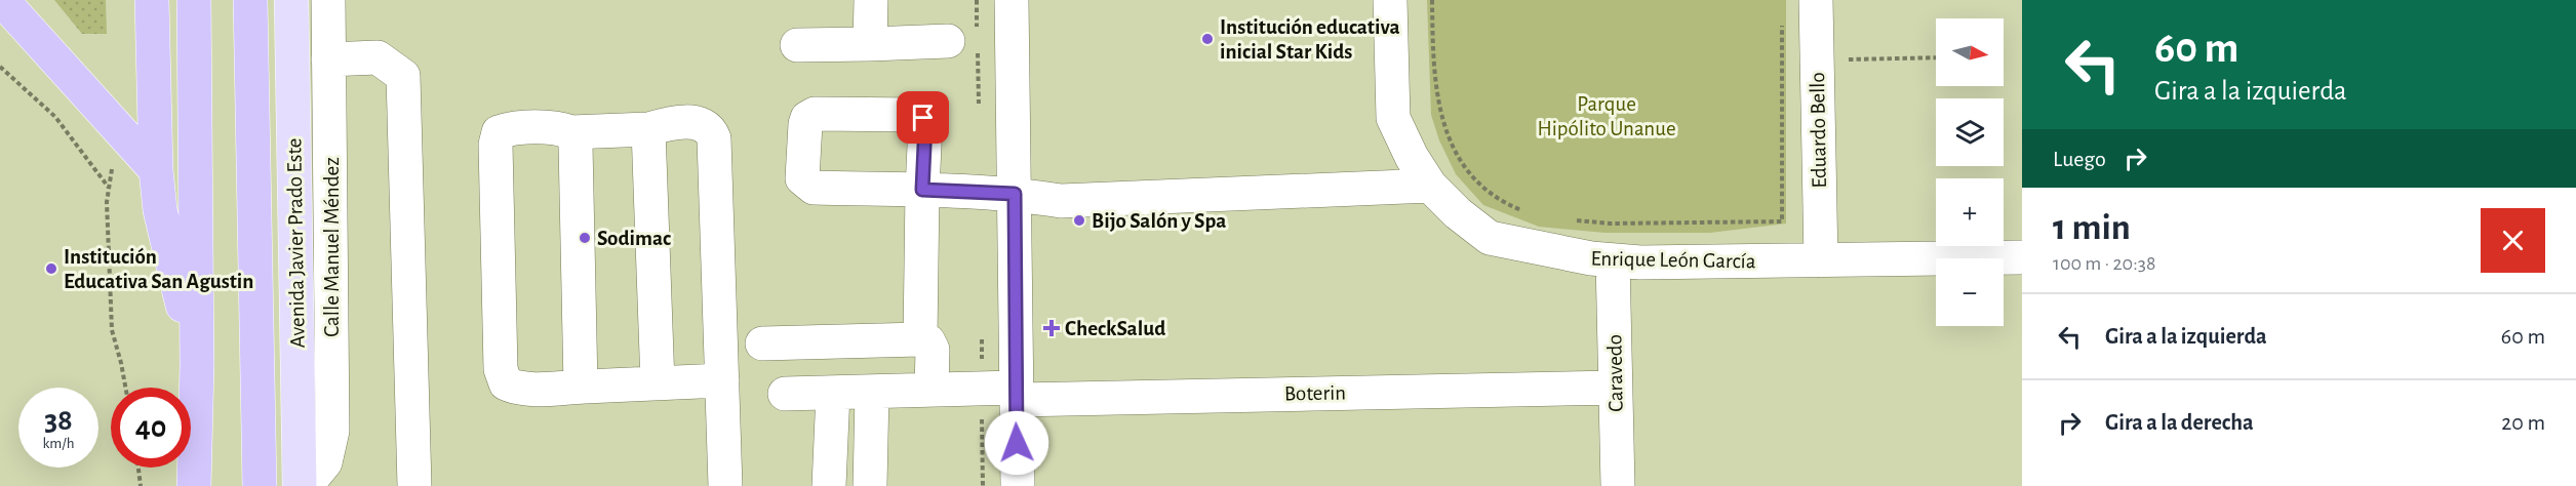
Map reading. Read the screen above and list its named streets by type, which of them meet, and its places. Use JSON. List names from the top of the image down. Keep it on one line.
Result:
{"streets":{"highway":["Avenida Javier Prado Este"],"street":["Eduardo Bello","Calle Manuel Méndez","Enrique León García","Caravedo","Boterin"]},"crossings":[["Eduardo Bello","Enrique León García"],["Enrique León García","Caravedo"],["Caravedo","Boterin"]],"parks":["Parque Hipólito Unanue"],"places":{"other":["Institución educativa inicial Star Kids","Bijo Salón y Spa","Sodimac","Institución Educativa San Agustin"],"health":["CheckSalud"]},"north":"right","page":{"turn":["60 m","Gira a la izquierda"],"map_buttons":["+","−"],"then":"Luego","heading":["1 min","100 m · 20:38"],"list":[{"name":"Gira a la izquierda","value":"60 m"},{"name":"Gira a la derecha","value":"20 m"}],"speed":"38 km/h","limit":"40"}}
